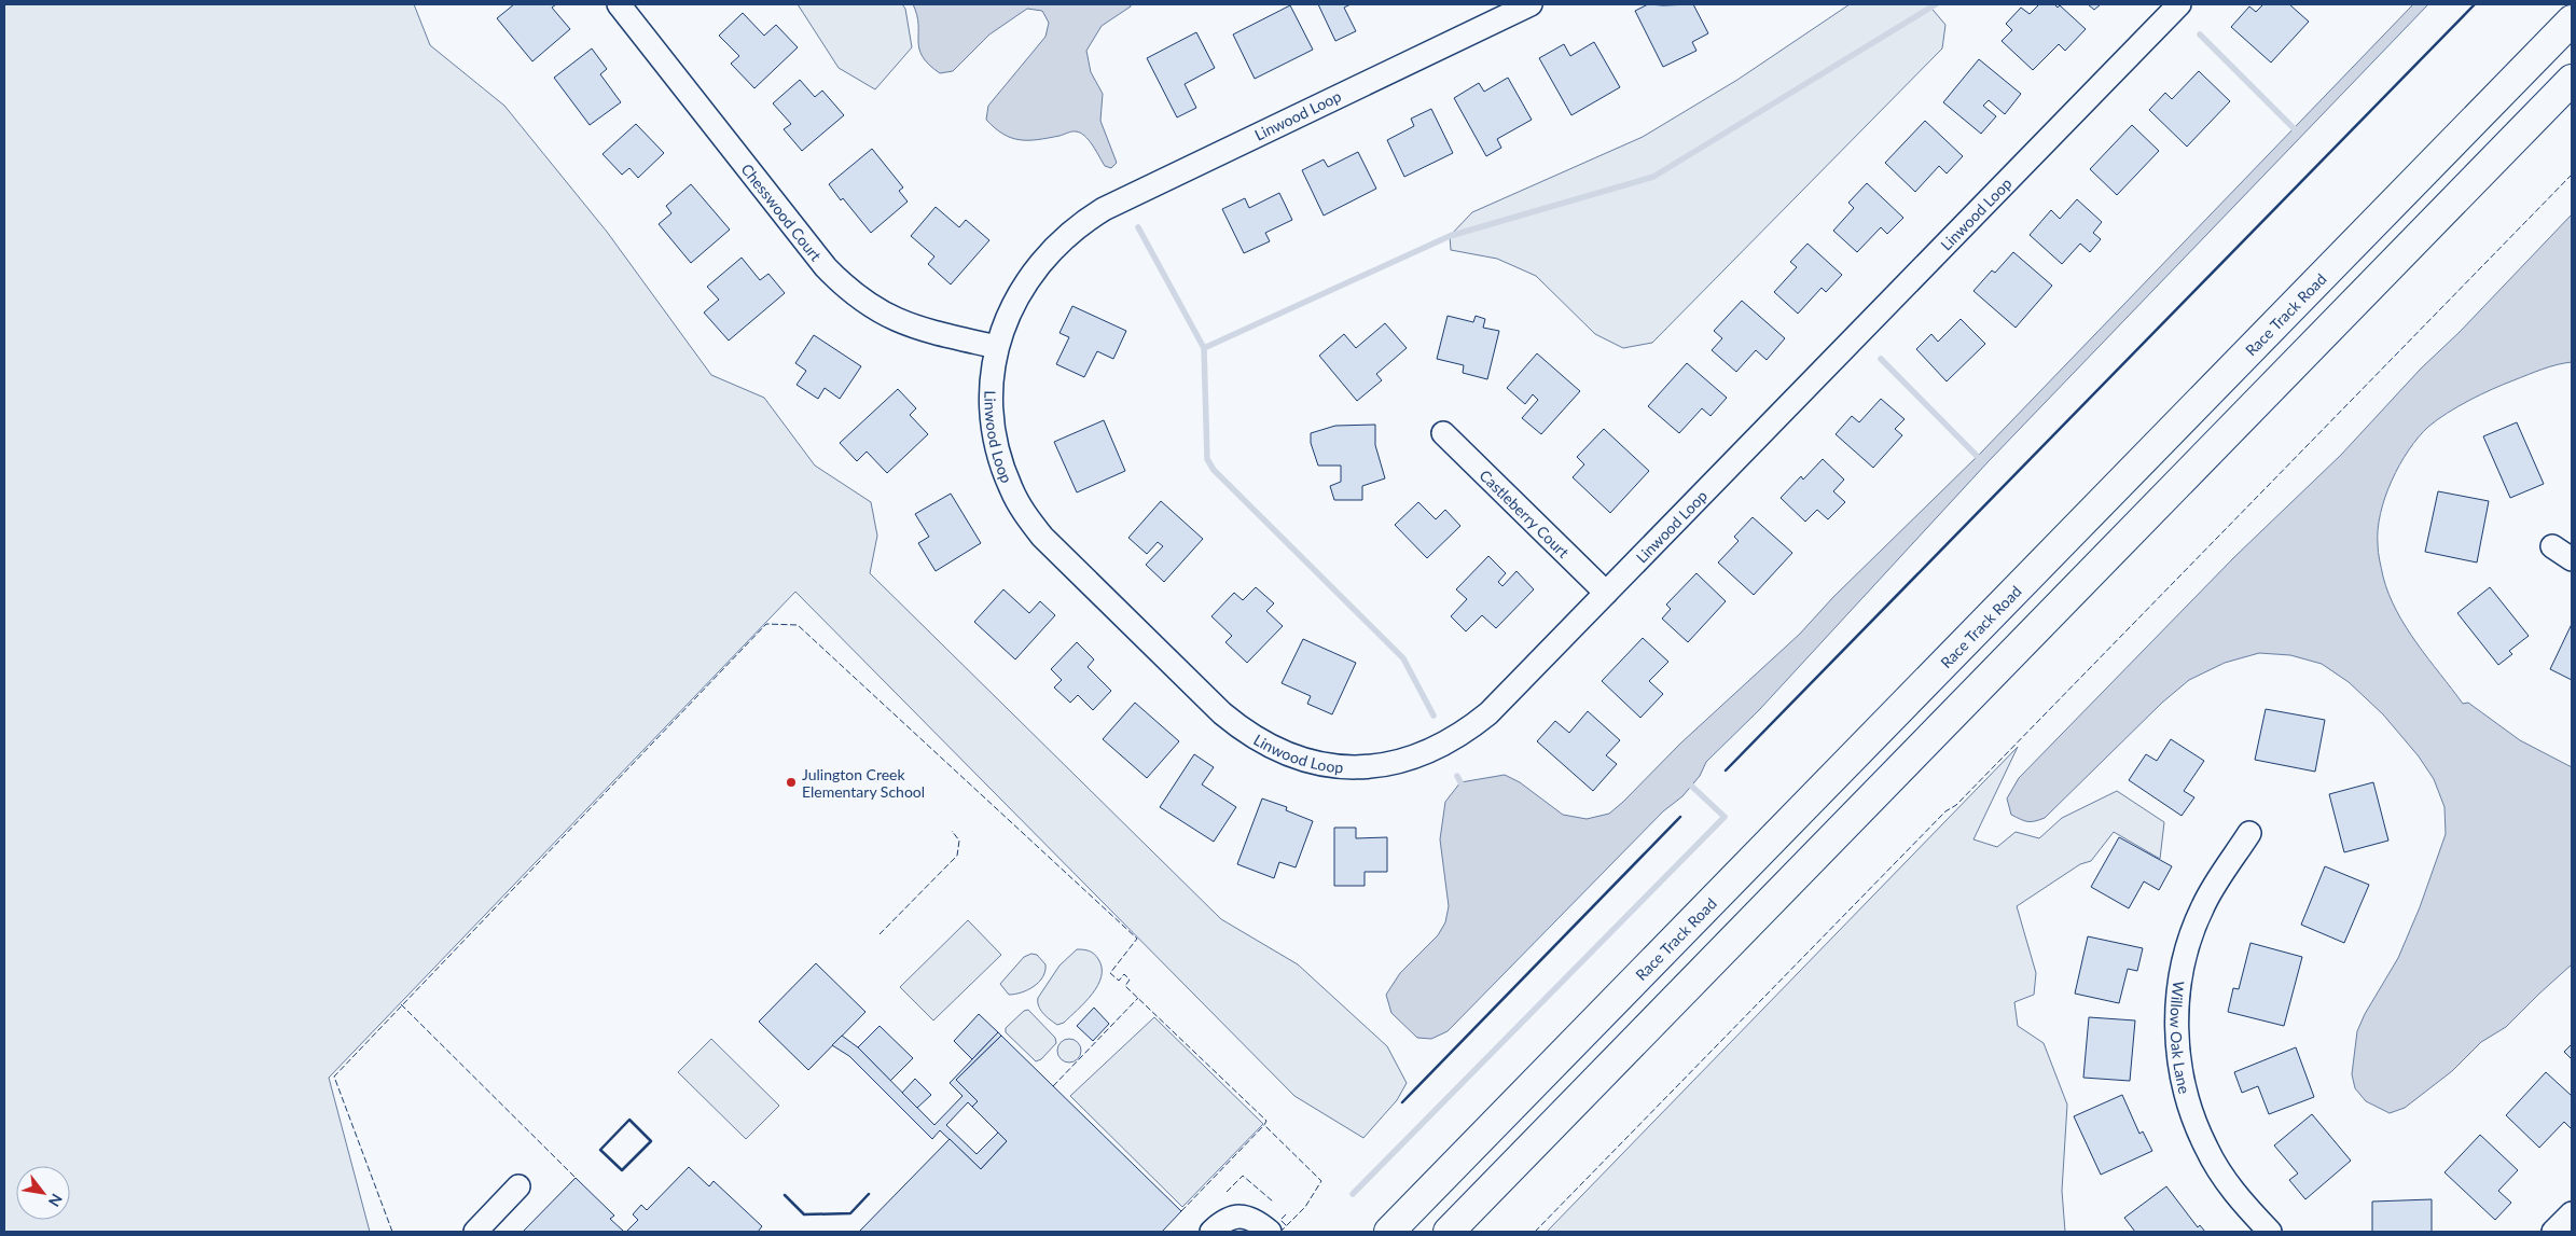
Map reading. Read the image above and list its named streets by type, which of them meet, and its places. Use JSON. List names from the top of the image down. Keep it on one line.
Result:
{"streets":{"main road":["Race Track Road"],"street":["Linwood Loop","Chesswood Court","Castleberry Court","Willow Oak Lane"]},"crossings":[["Linwood Loop","Chesswood Court"],["Linwood Loop","Castleberry Court"]],"places":["Julington Creek Elementary School"],"north":"bottom right"}
